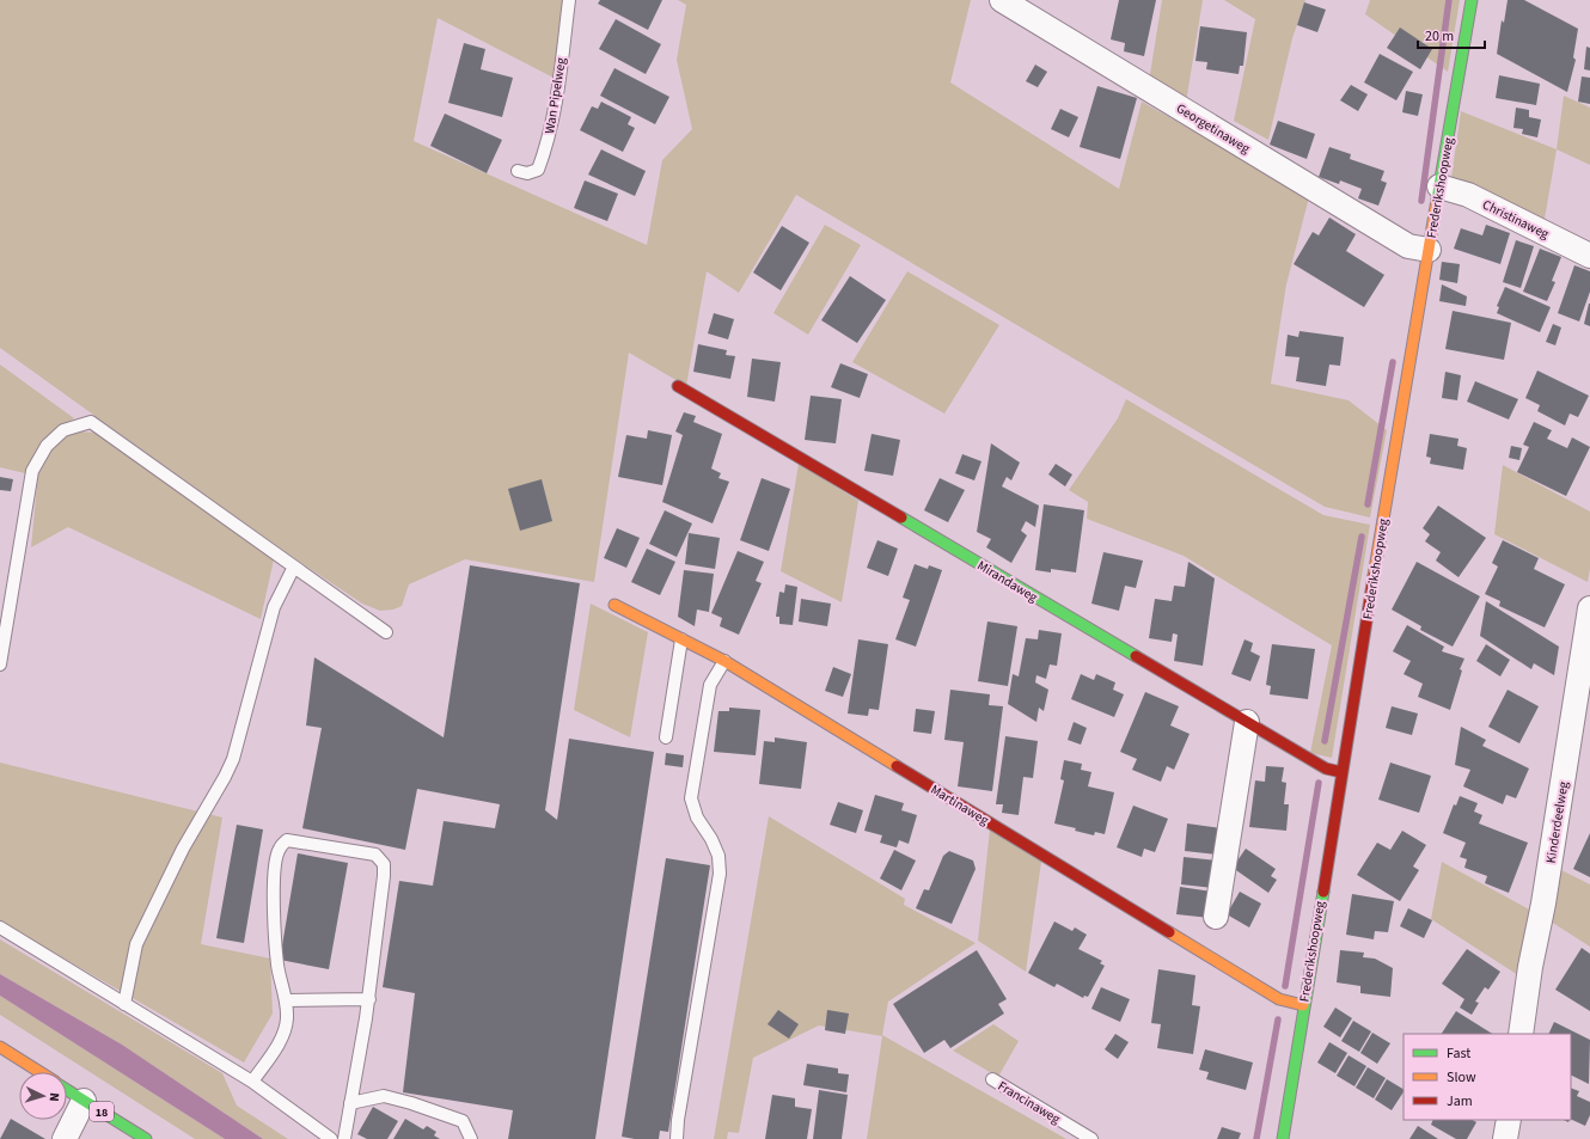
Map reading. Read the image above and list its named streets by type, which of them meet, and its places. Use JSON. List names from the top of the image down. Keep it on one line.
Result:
{"streets":{"street":["Georgetinaweg","Frederikshoopweg","Christinaweg","Mirandaweg","Martinaweg","Kinderdeelweg","18"],"lane":["Wan Pipelweg","Francinaweg"]},"crossings":[["Georgetinaweg","Frederikshoopweg"],["Frederikshoopweg","Christinaweg"],["Frederikshoopweg","Mirandaweg"],["Frederikshoopweg","Martinaweg"]],"legend":["Fast","Slow","Jam"],"scale_bar":"20 m","north":"right"}
